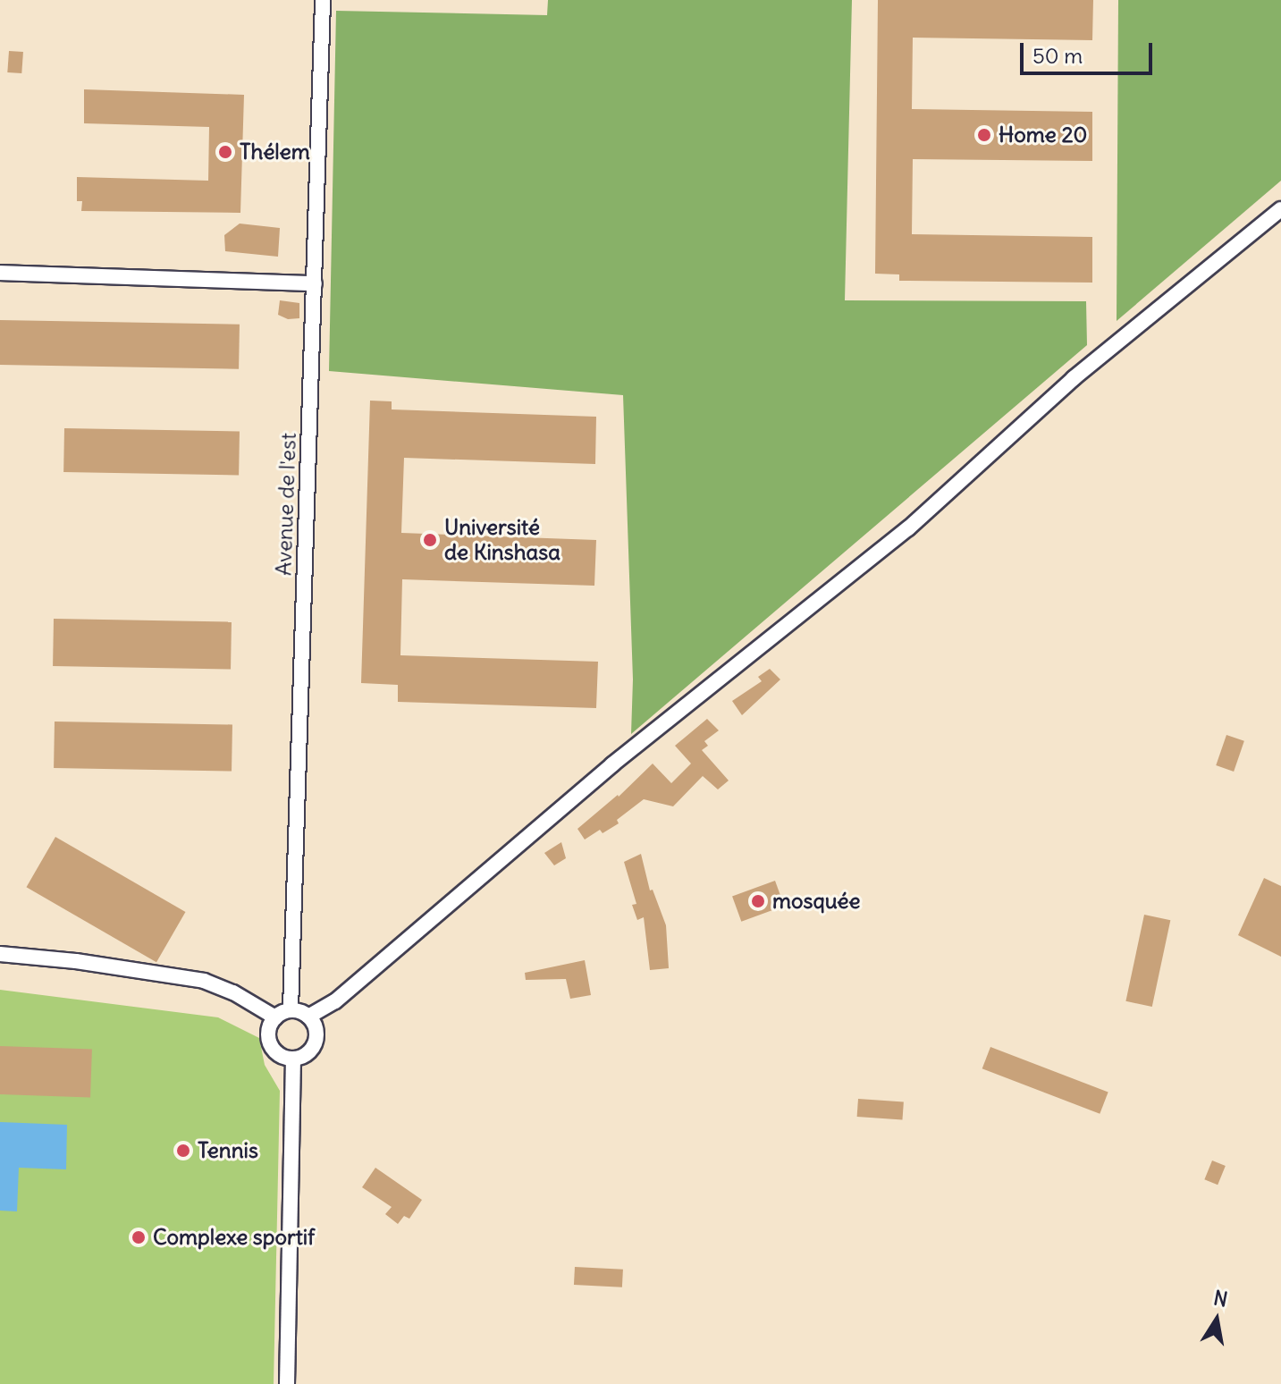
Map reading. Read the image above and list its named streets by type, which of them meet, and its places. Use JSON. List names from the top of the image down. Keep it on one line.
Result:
{"streets":{"street":["Avenue de l'est"]},"places":["Home 20","Thélem","Université de Kinshasa","mosquée","Tennis","Complexe sportif"],"scale_bar":"50 m","north":"top"}
